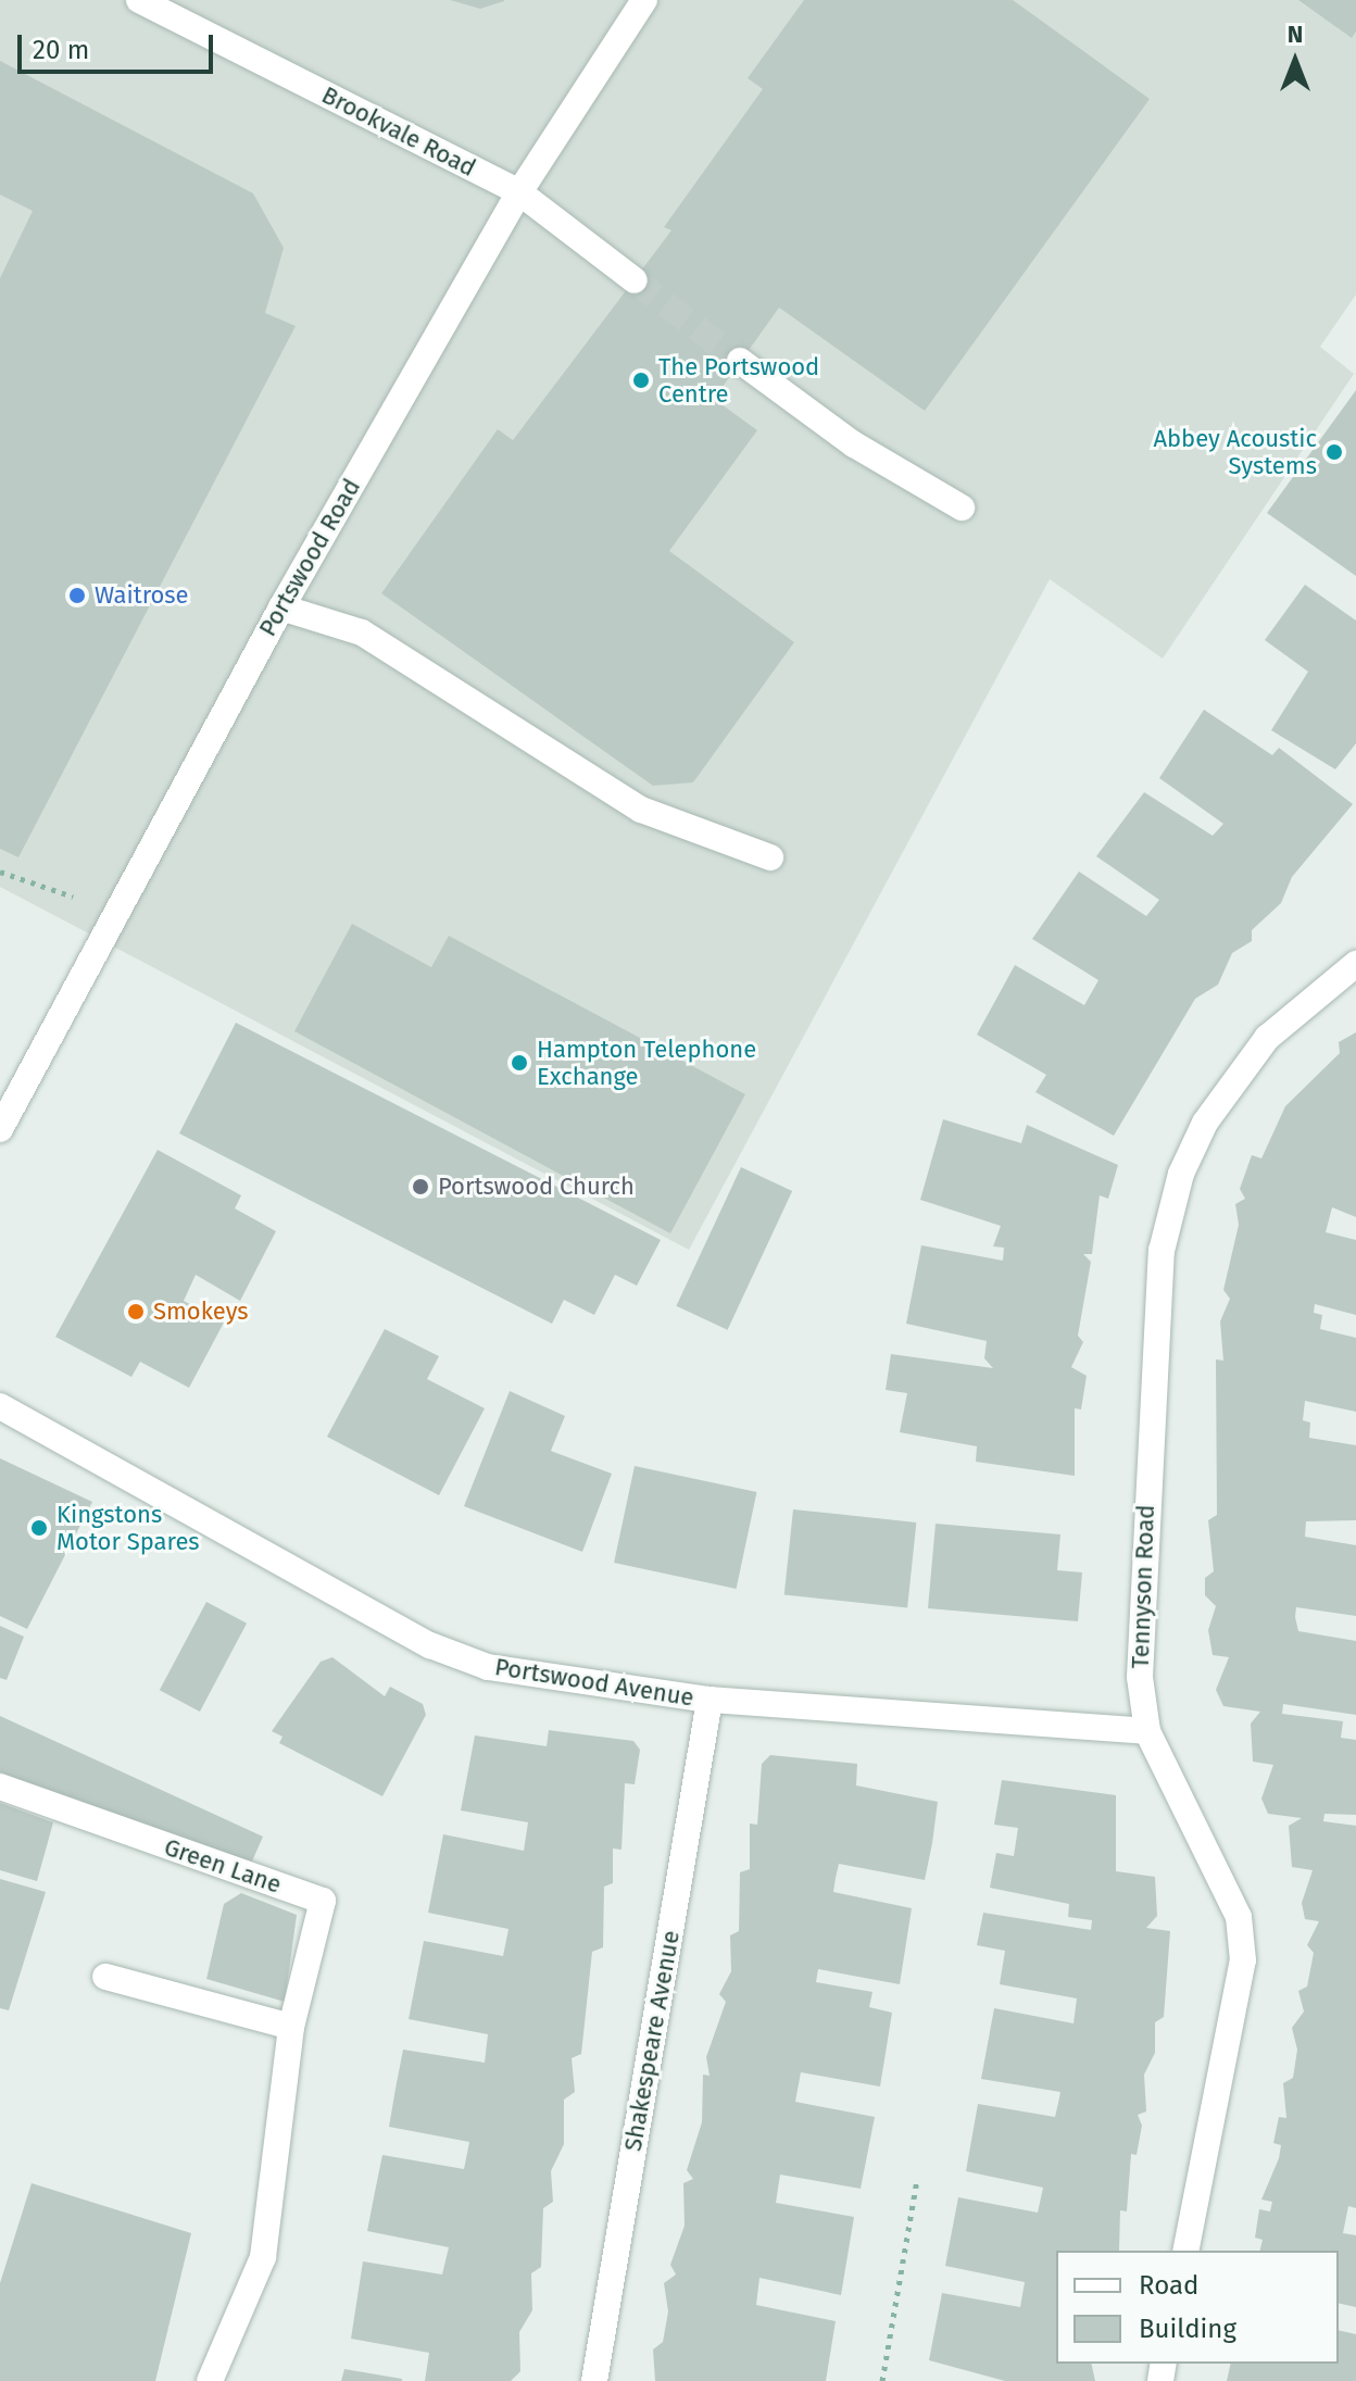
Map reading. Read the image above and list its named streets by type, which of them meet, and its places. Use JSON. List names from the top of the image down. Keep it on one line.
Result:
{"streets":{"street":["Brookvale Road","Portswood Road","Tennyson Road","Portswood Avenue","Green Lane","Shakespeare Avenue"]},"crossings":[["Brookvale Road","Portswood Road"],["Tennyson Road","Portswood Avenue"],["Portswood Avenue","Shakespeare Avenue"]],"places":["The Portswood Centre","Abbey Acoustic Systems","Waitrose","Hampton Telephone Exchange","Portswood Church","Smokeys","Kingstons Motor Spares"],"legend":["Road","Building"],"scale_bar":"20 m","north":"top"}
